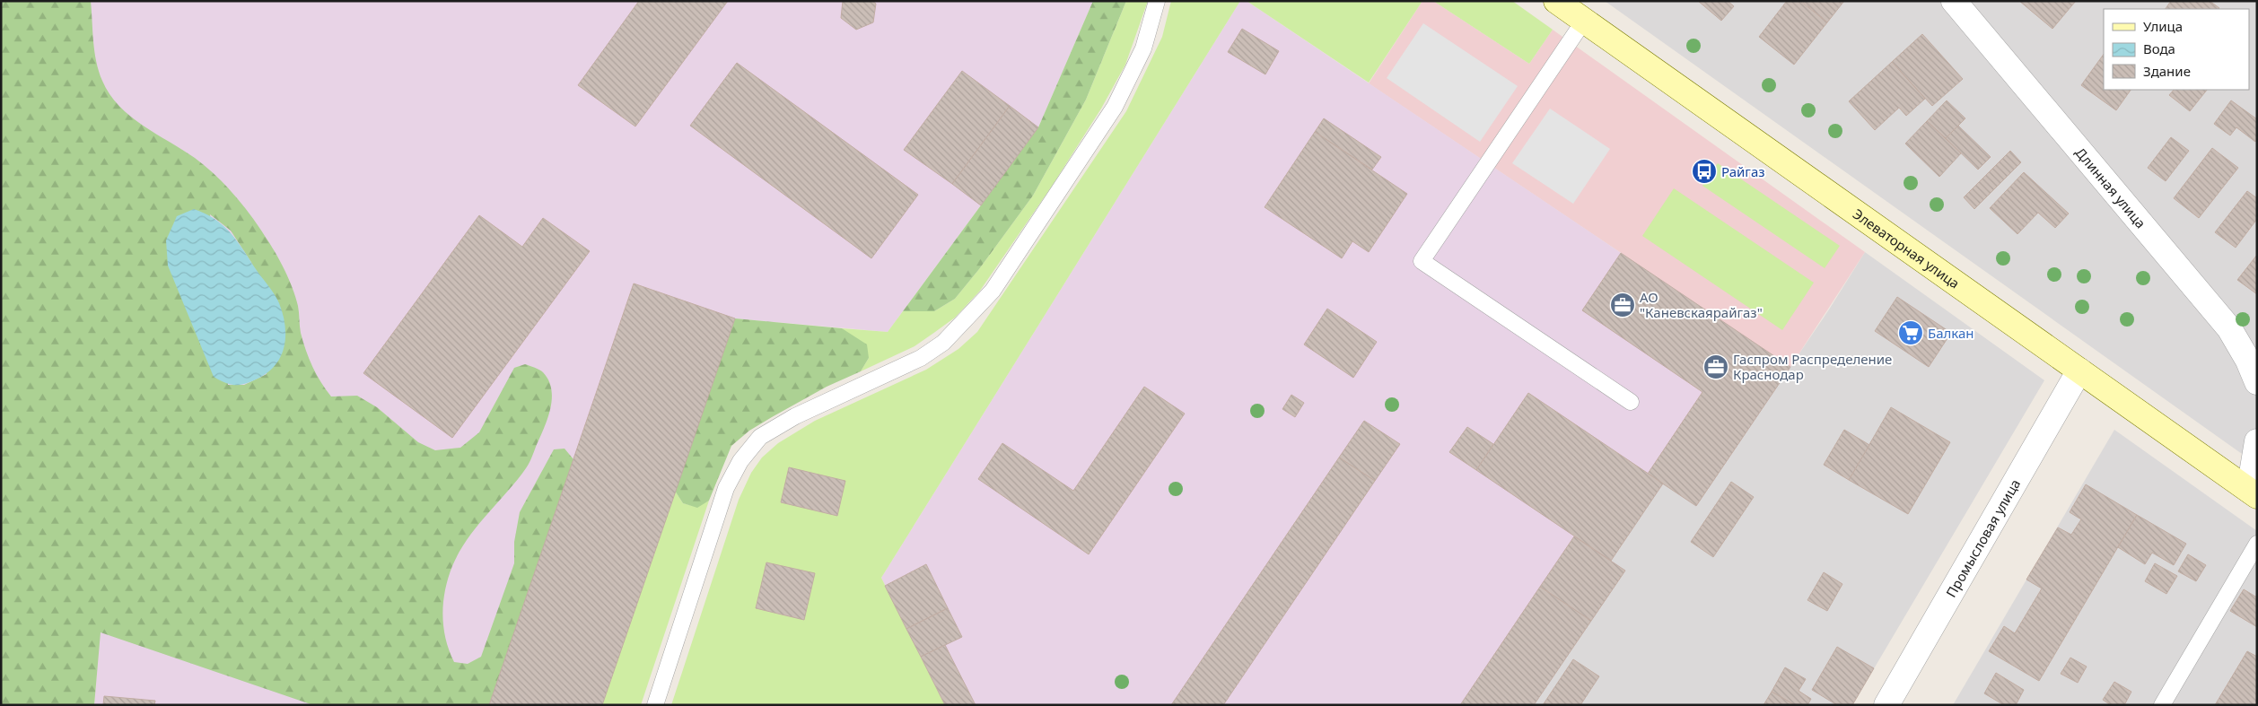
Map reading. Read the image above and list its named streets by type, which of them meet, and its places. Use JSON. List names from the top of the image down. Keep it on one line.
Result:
{"streets":{"street":["Длинная улица","Элеваторная улица","Промысловая улица"]},"crossings":[["Элеваторная улица","Промысловая улица"]],"places":{"bus stop":["Райгаз"],"office":["АО \"Каневскаярайгаз\"","Гаспром Распределение Краснодар"],"supermarket":["Балкан"]},"legend":["Улица","Вода","Здание"]}
